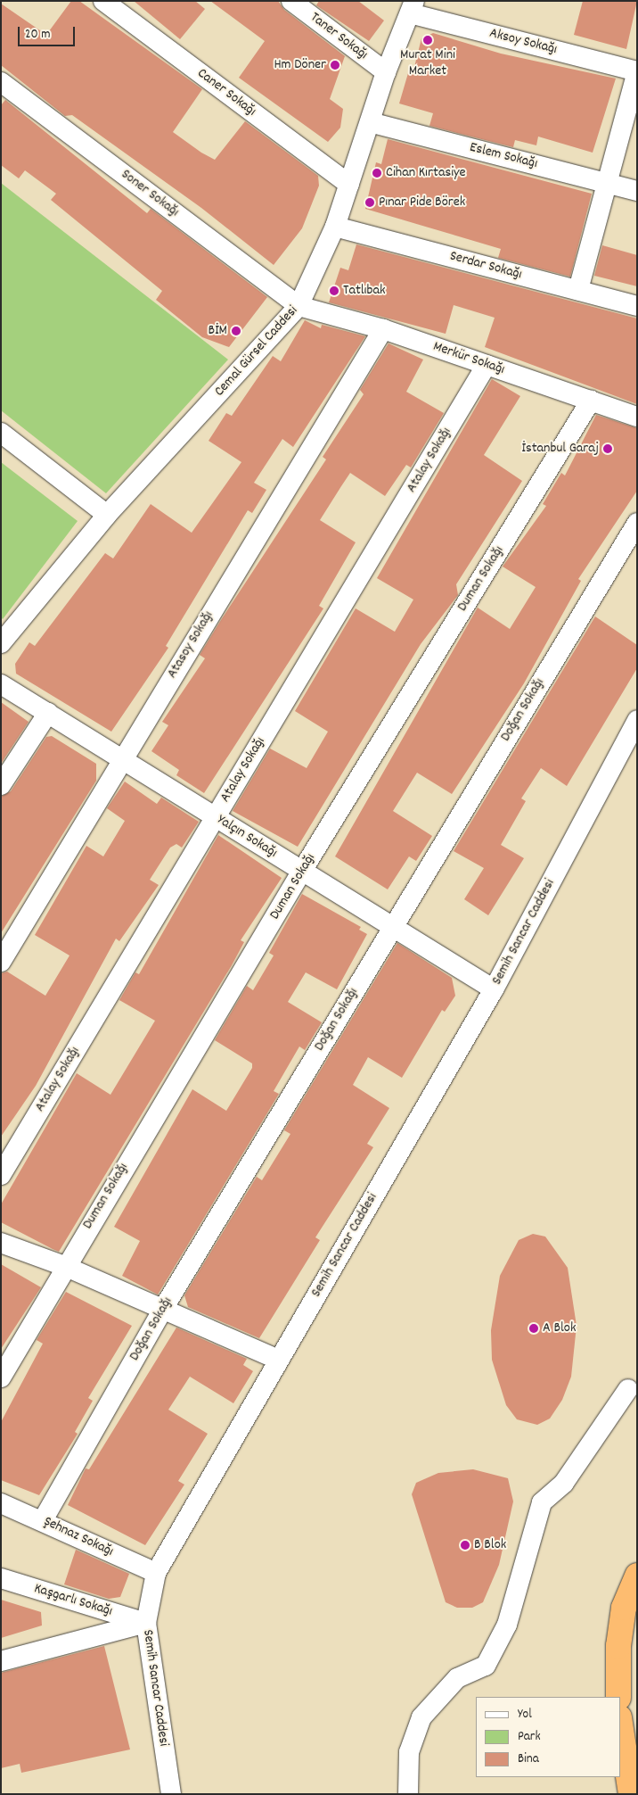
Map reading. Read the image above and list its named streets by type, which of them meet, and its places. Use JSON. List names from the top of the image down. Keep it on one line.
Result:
{"streets":{"street":["Taner Sokağı","Aksoy Sokağı","Caner Sokağı","Eslem Sokağı","Soner Sokağı","Serdar Sokağı","Cemal Gürsel Caddesi","Merkür Sokağı","Atalay Sokağı","Duman Sokağı","Atasoy Sokağı","Doğan Sokağı","Yalçın Sokağı","Semih Sancar Caddesi","Şehnaz Sokağı","Kaşgarlı Sokağı"]},"crossings":[["Taner Sokağı","Cemal Gürsel Caddesi"],["Aksoy Sokağı","Cemal Gürsel Caddesi"],["Caner Sokağı","Cemal Gürsel Caddesi"],["Eslem Sokağı","Cemal Gürsel Caddesi"],["Soner Sokağı","Cemal Gürsel Caddesi"],["Soner Sokağı","Merkür Sokağı"],["Serdar Sokağı","Cemal Gürsel Caddesi"],["Cemal Gürsel Caddesi","Merkür Sokağı"],["Merkür Sokağı","Atalay Sokağı"],["Merkür Sokağı","Duman Sokağı"],["Merkür Sokağı","Atasoy Sokağı"],["Atalay Sokağı","Yalçın Sokağı"],["Duman Sokağı","Yalçın Sokağı"],["Atasoy Sokağı","Yalçın Sokağı"],["Doğan Sokağı","Yalçın Sokağı"],["Doğan Sokağı","Şehnaz Sokağı"],["Yalçın Sokağı","Semih Sancar Caddesi"],["Semih Sancar Caddesi","Şehnaz Sokağı"],["Semih Sancar Caddesi","Kaşgarlı Sokağı"]],"places":["Murat Mini Market","Hm Döner","Cihan Kırtasiye","Pınar Pide Börek","Tatlıbak","BİM","İstanbul Garaj","A Blok","B Blok"],"legend":["Yol","Park","Bina"],"scale_bar":"20 m"}
